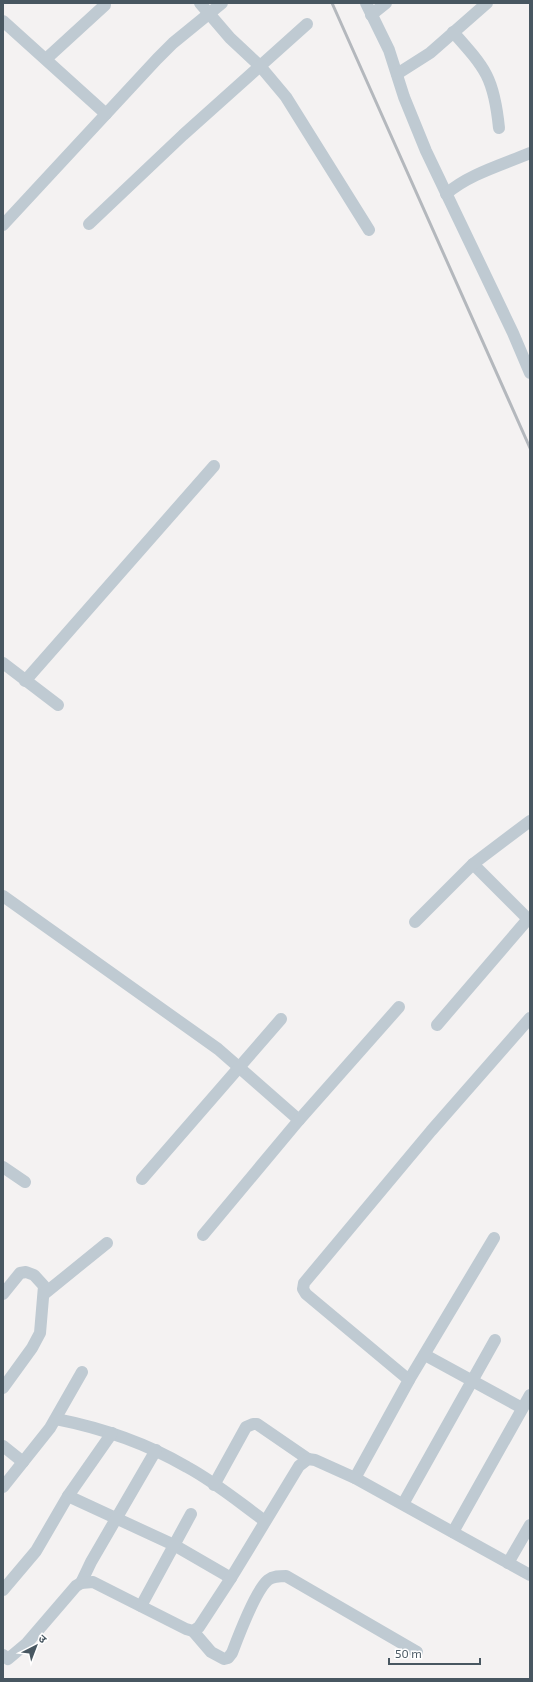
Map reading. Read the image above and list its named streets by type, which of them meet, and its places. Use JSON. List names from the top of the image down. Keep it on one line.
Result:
{"scale_bar":"50 m","north":"top right"}
